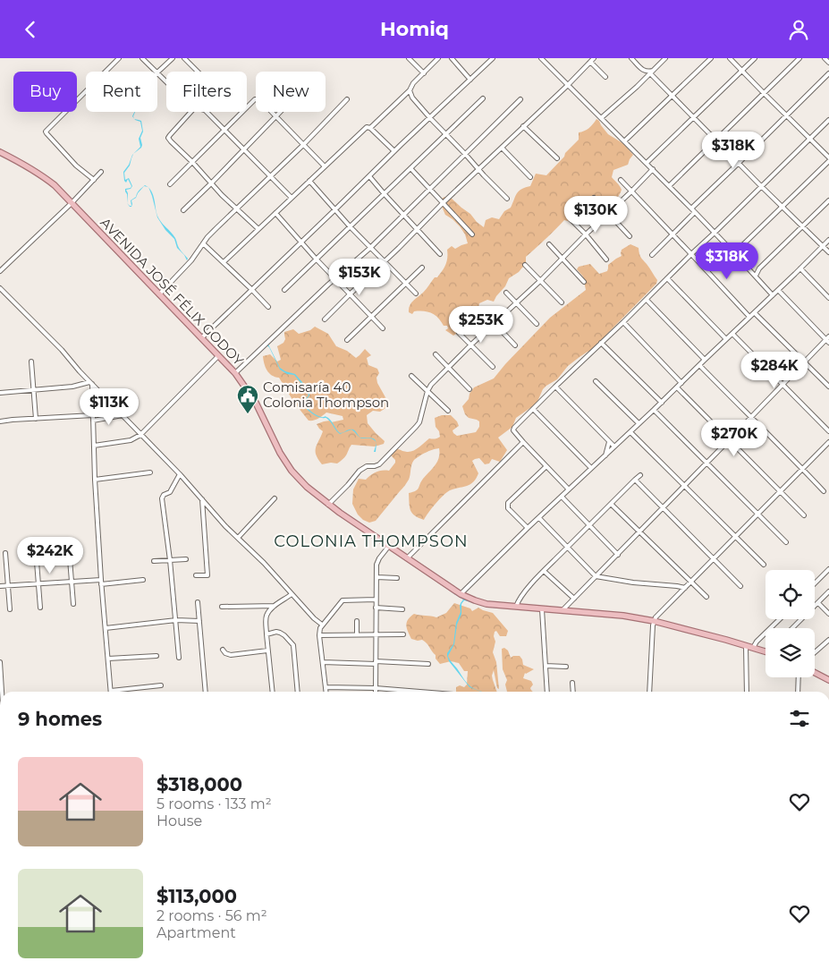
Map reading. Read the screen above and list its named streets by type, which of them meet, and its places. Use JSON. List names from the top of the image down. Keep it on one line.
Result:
{"streets":{"main road":["AVENIDA JOSÉ FÉLIX GODOY"]},"districts":["COLONIA THOMPSON"],"places":{"public building":["Comisaría 40 Colonia Thompson"]},"page":{"header":"Homiq","chip":["Buy","Rent","Filters","New"],"price":["$318K","$130K","$318K","$153K","$253K","$284K","$113K","$270K","$242K"],"heading":"9 homes","list":[{"name":"$318,000","note":"5 rooms · 133 m² · House"},{"name":"$113,000","note":"2 rooms · 56 m² · Apartment"}]}}
